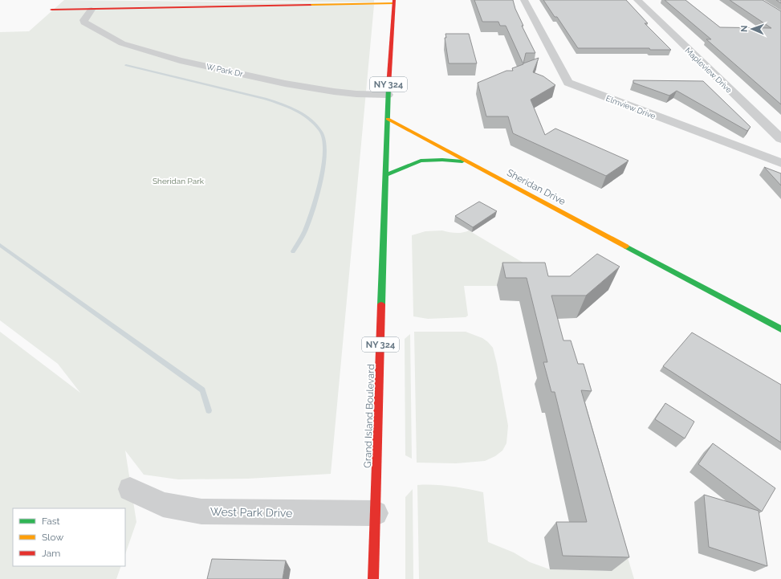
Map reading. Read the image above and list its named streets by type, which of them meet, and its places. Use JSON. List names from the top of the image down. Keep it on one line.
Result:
{"streets":{"main road":["NY 324","Sheridan Drive","Grand Island Boulevard"],"street":["W Park Dr","Mapleview Drive","Elmview Drive","West Park Drive"]},"crossings":[["W Park Dr","NY 324"],["NY 324","Sheridan Drive"],["NY 324","Grand Island Boulevard"],["Sheridan Drive","Grand Island Boulevard"],["Grand Island Boulevard","West Park Drive"]],"parks":["Sheridan Park"],"legend":["Fast","Slow","Jam"],"north":"left"}
